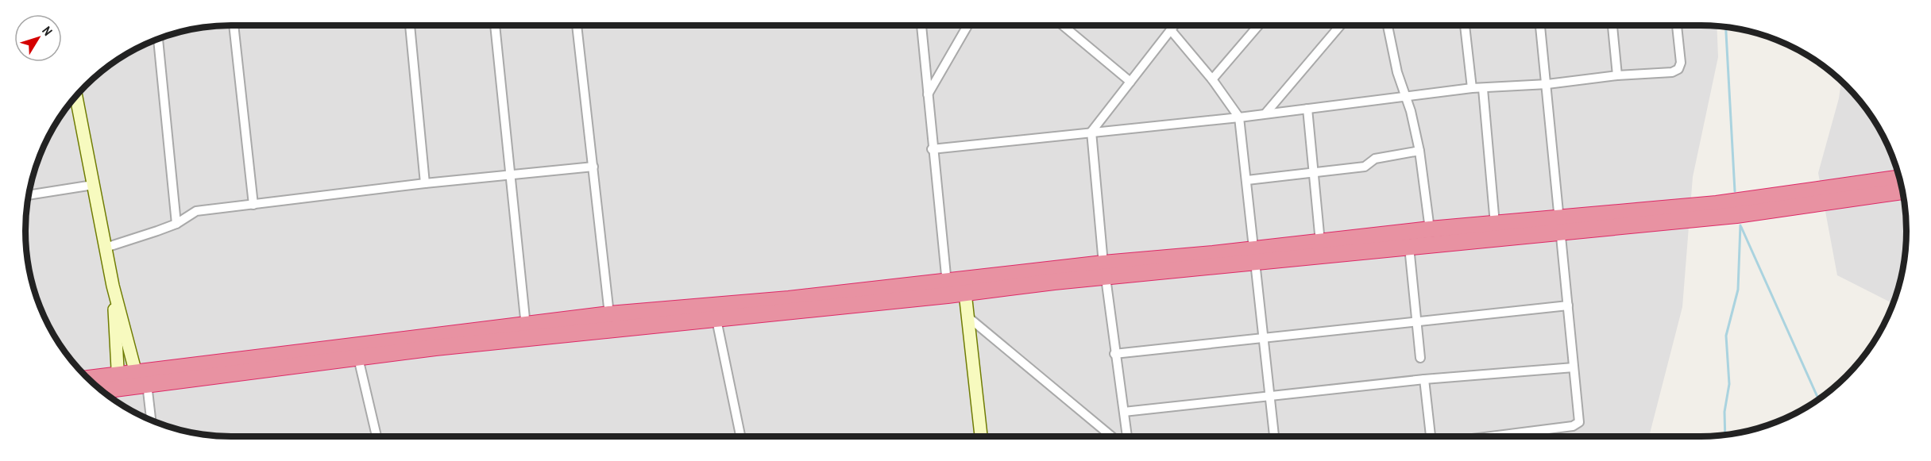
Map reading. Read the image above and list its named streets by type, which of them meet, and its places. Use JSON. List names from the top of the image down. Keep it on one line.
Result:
{"north":"top right"}
